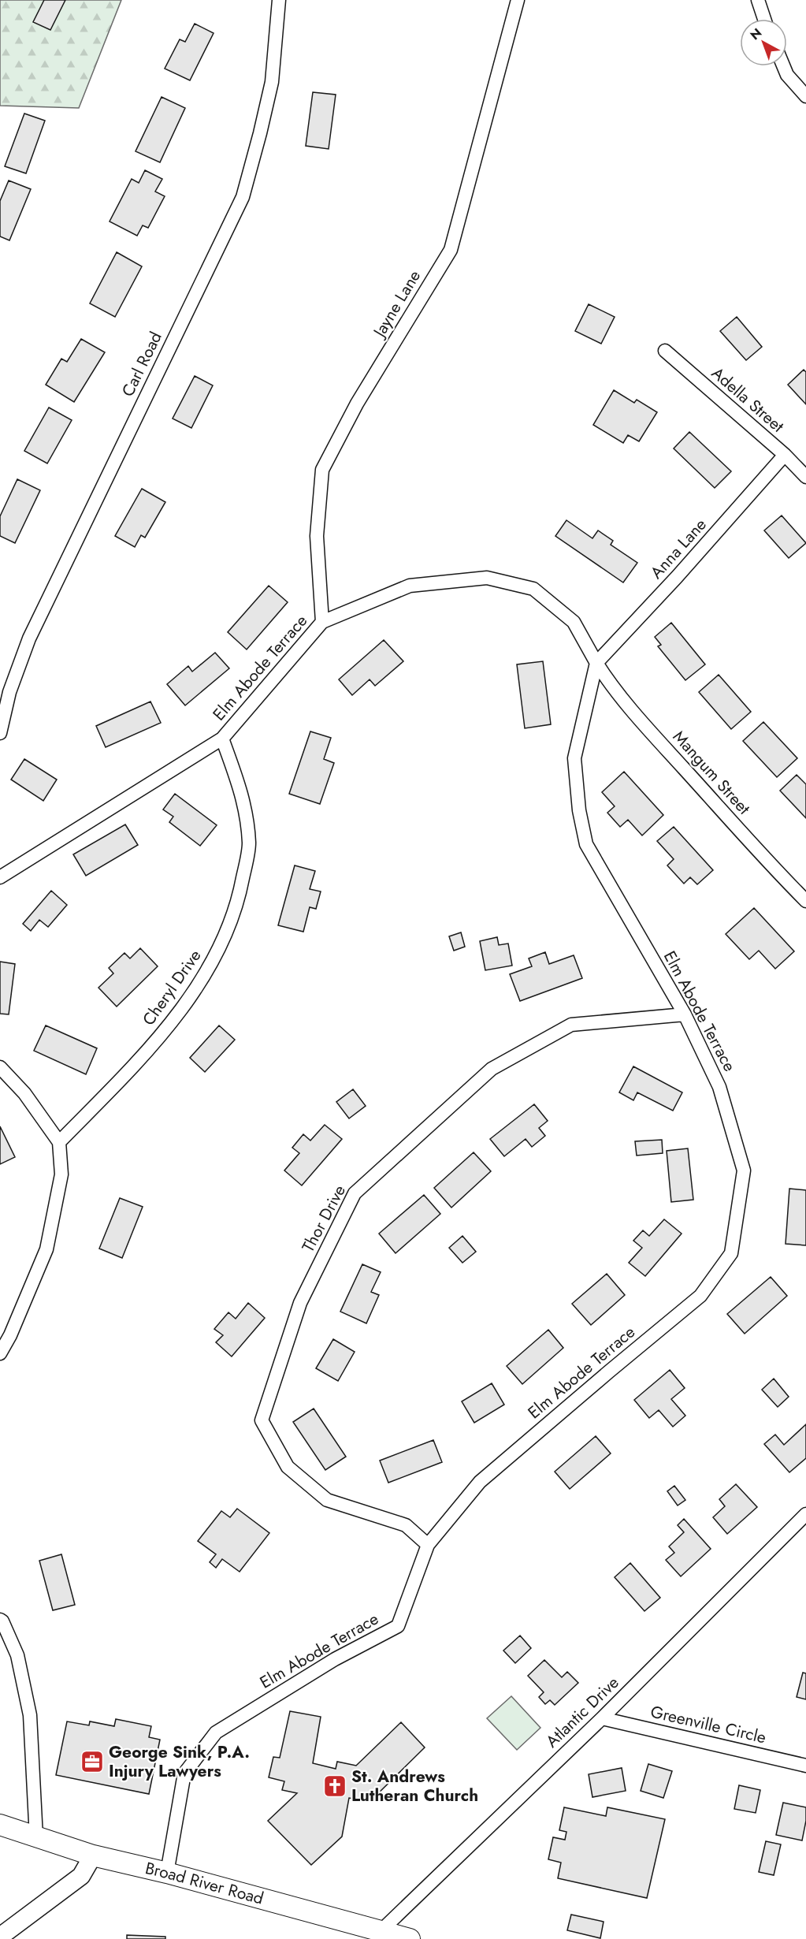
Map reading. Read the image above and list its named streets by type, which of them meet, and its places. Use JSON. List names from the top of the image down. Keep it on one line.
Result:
{"streets":{"main road":["Broad River Road"],"street":["Jayne Lane","Carl Road","Adella Street","Anna Lane","Elm Abode Terrace","Mangum Street","Cheryl Drive","Thor Drive","Atlantic Drive","Greenville Circle"]},"crossings":[["Jayne Lane","Elm Abode Terrace"],["Adella Street","Anna Lane"],["Anna Lane","Elm Abode Terrace"],["Anna Lane","Mangum Street"],["Elm Abode Terrace","Mangum Street"],["Elm Abode Terrace","Cheryl Drive"],["Elm Abode Terrace","Thor Drive"],["Elm Abode Terrace","Broad River Road"],["Atlantic Drive","Greenville Circle"],["Atlantic Drive","Broad River Road"]],"places":{"office":["George Sink, P.A. Injury Lawyers"],"church":["St. Andrews Lutheran Church"]},"north":"top left"}
